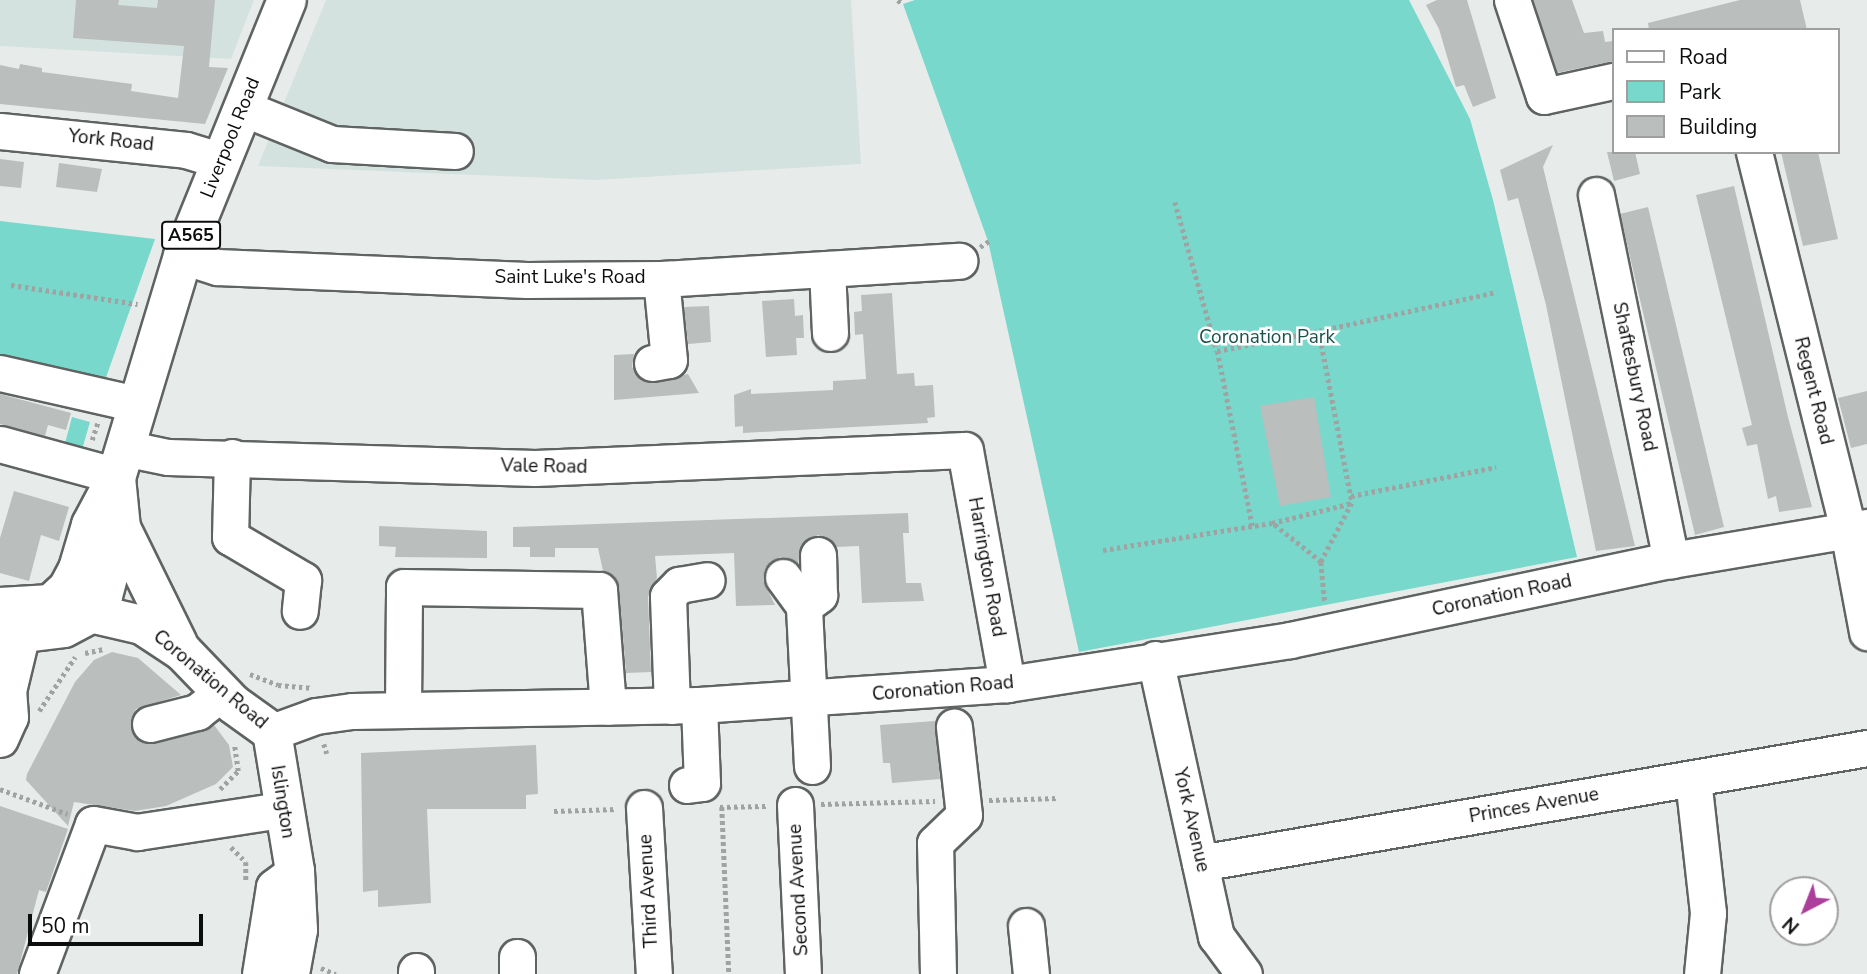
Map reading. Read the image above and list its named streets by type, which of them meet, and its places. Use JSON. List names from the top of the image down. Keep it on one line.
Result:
{"streets":{"main road":["Liverpool Road","A565","Coronation Road","Islington"],"street":["York Road","Saint Luke's Road","Shaftesbury Road","Regent Road","Vale Road","Harrington Road","Princes Avenue","York Avenue","Second Avenue","Third Avenue"]},"crossings":[["Liverpool Road","York Road"],["Liverpool Road","Saint Luke's Road"],["Liverpool Road","Vale Road"],["Liverpool Road","Coronation Road"],["Shaftesbury Road","Coronation Road"],["Regent Road","Coronation Road"],["Vale Road","Harrington Road"],["Harrington Road","Coronation Road"],["Coronation Road","Islington"],["Coronation Road","York Avenue"],["Princes Avenue","York Avenue"]],"parks":["Coronation Park"],"legend":["Road","Park","Building"],"scale_bar":"50 m","north":"bottom left"}
